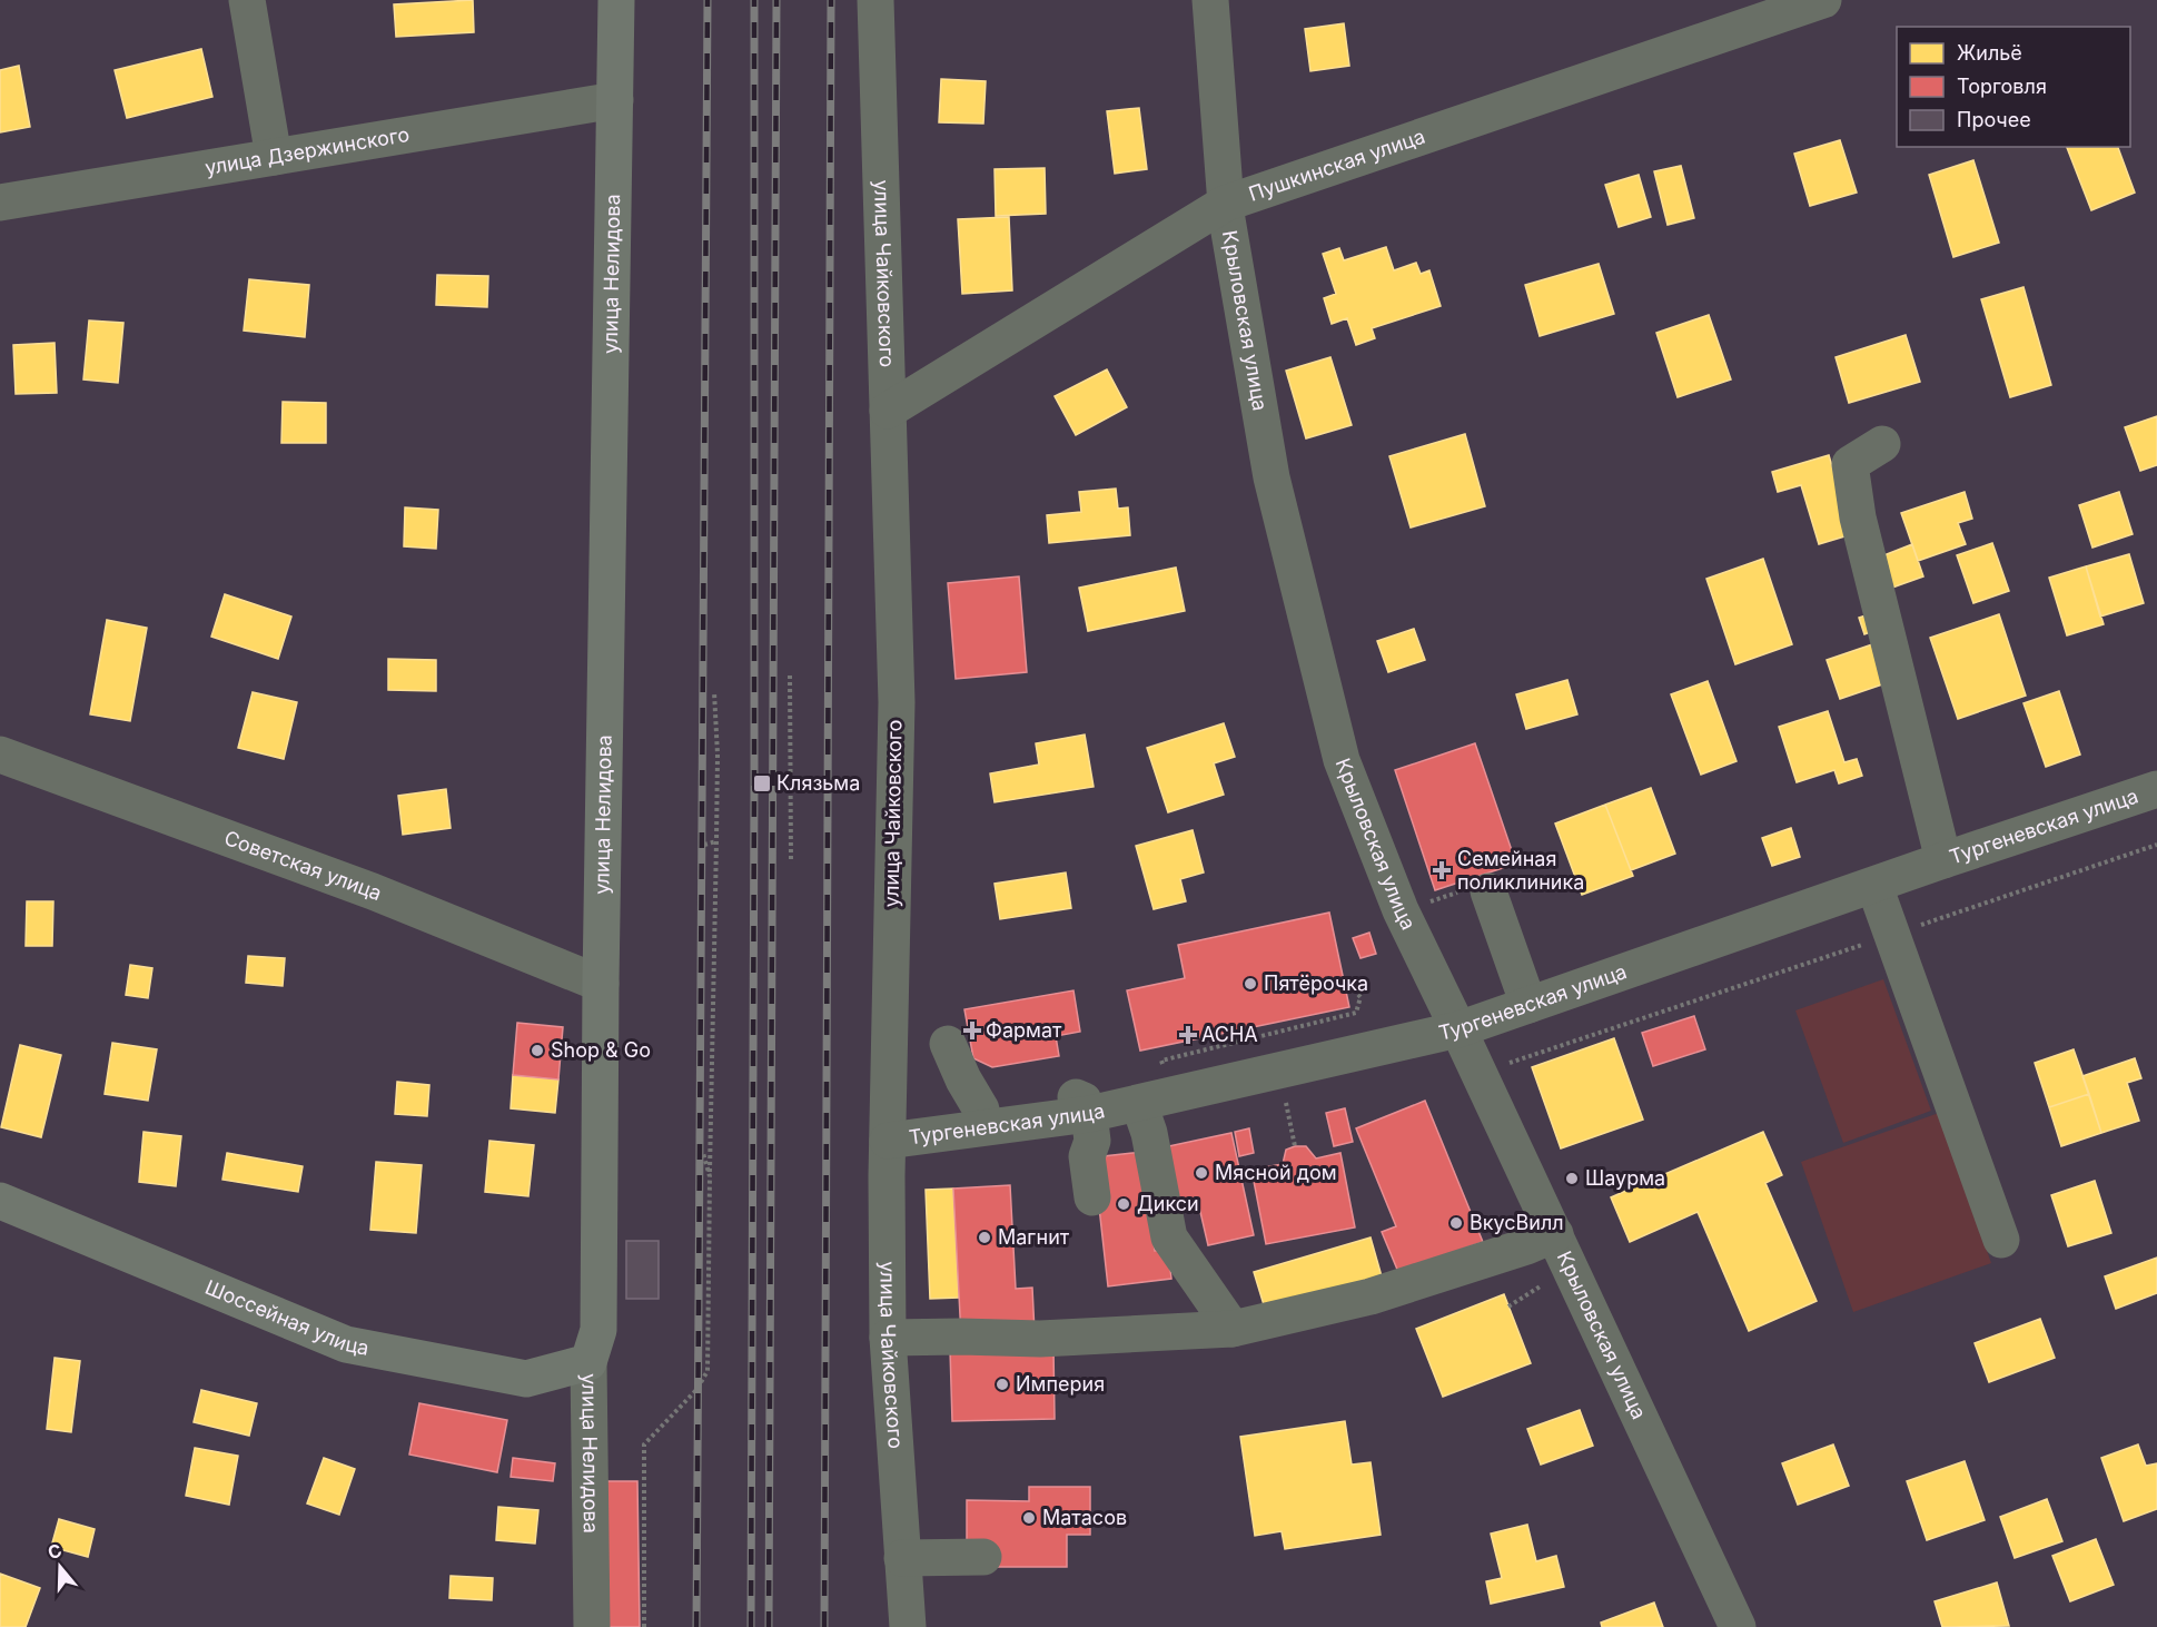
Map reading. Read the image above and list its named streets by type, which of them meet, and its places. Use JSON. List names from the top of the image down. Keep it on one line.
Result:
{"streets":{"main road":["улица Нелидова","Шоссейная улица"],"street":["улица Дзержинского","Пушкинская улица","улица Чайковского","Крыловская улица","Тургеневская улица","Советская улица"]},"crossings":[["улица Дзержинского","улица Нелидова"],["Пушкинская улица","улица Чайковского"],["Пушкинская улица","Крыловская улица"],["улица Чайковского","Тургеневская улица"],["улица Нелидова","Советская улица"],["улица Нелидова","Шоссейная улица"],["Крыловская улица","Тургеневская улица"]],"places":{"transit":["Клязьма"],"health":["Семейная поликлиника","Фармат","АСНА"],"other":["Пятёрочка","Shop & Go","Мясной дом","Шаурма","Дикси","ВкусВилл","Магнит","Империя","Матасов"]},"legend":["Жильё","Торговля","Прочее"],"north":"top"}
